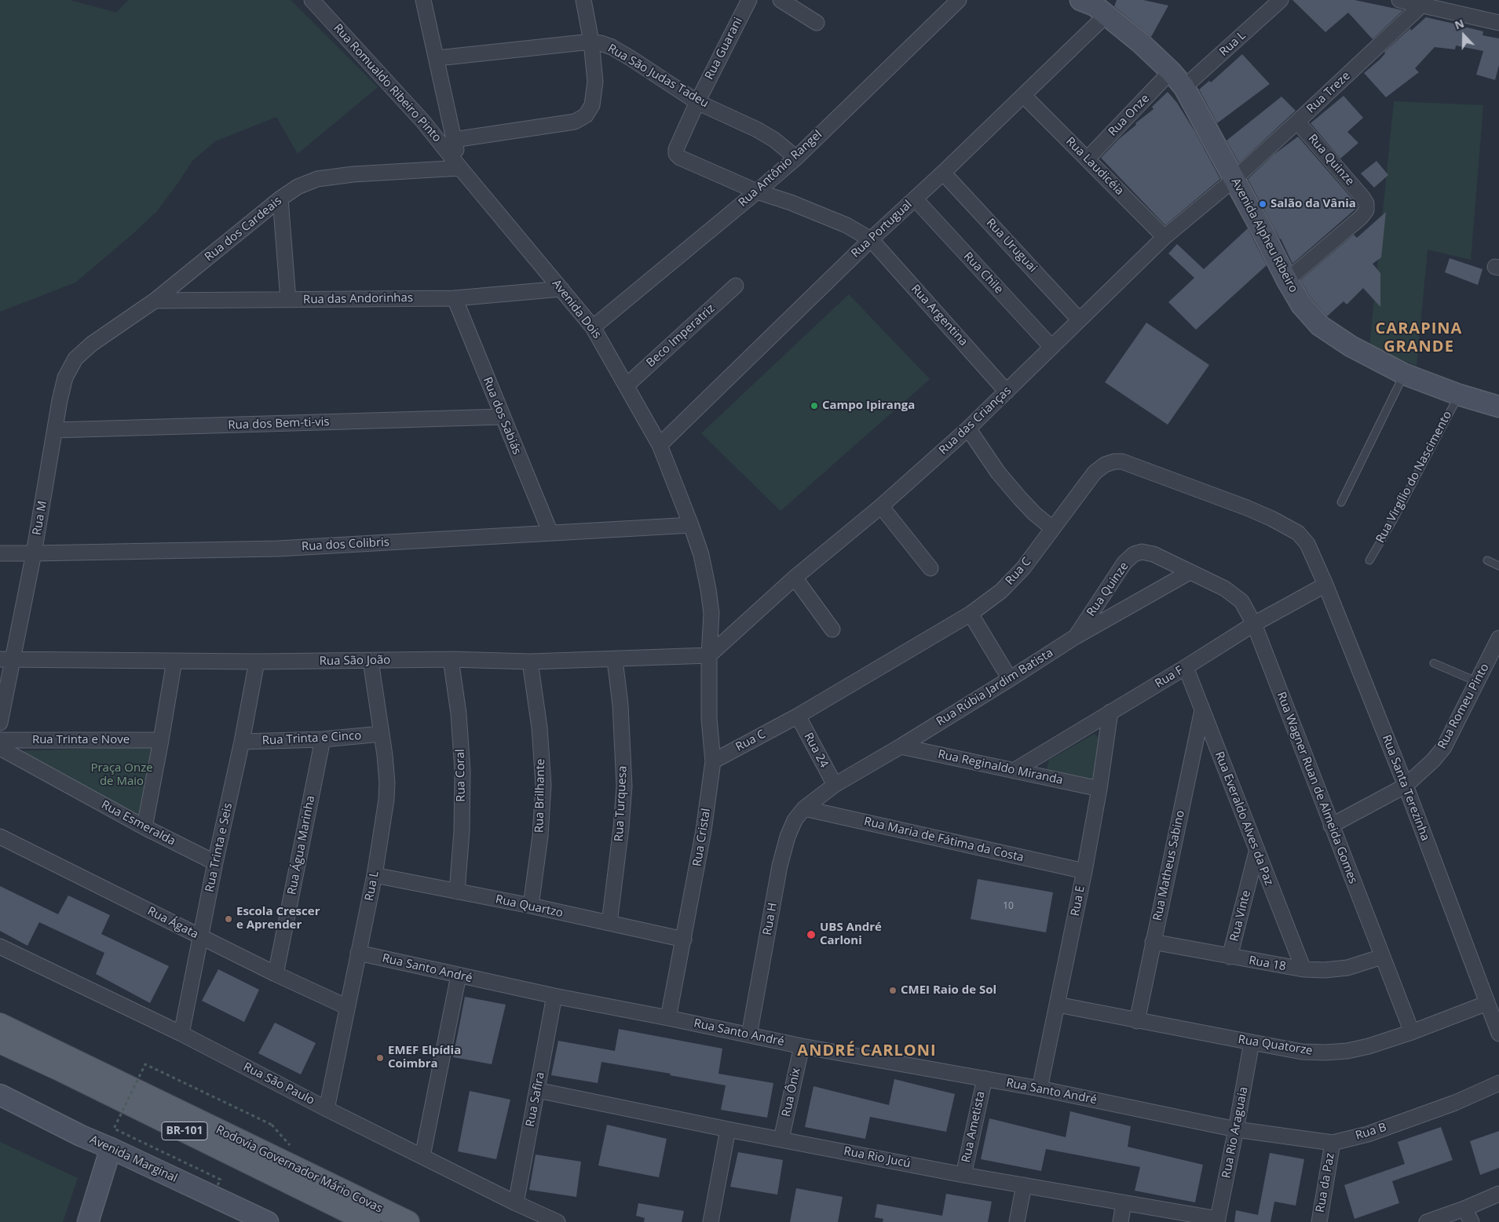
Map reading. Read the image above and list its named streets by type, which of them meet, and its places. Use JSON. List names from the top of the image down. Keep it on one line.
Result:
{"streets":{"main road":["BR-101","Rodovia Governador Mário Covas"],"street":["Rua L","Rua Guarani","Rua São Judas Tadeu","Rua Romualdo Ribeiro Pinto","Rua Treze","Rua Onze","Rua Quinze","Rua Laudicéia","Rua Antônio Rangel","Rua dos Cardeais","Rua Portugual","Avenida Alpheu Ribeiro","Rua Uruguai","Rua Chile","Rua das Andorinhas","Avenida Dois","Rua Argentina","Beco Imperatriz","Rua dos Sabiás","Rua das Crianças","Rua dos Bem-ti-vis","Rua M","Rua dos Colibris","Rua C","Rua São João","Rua F","Rua Rúbia Jardim Batista","Rua Romeu Pinto","Rua Trinta e Cinco","Rua Trinta e Nove","Rua 24","Rua Reginaldo Miranda","Rua Coral","Rua Wagner Ruan de Almeida Gomes","Rua Santa Terezinha","Rua Brilhante","Rua Turquesa","Rua Everaldo Alves da Paz","Rua Esmeralda","Rua Cristal","Rua Maria de Fátima da Costa","Rua Água Marinha","Rua Trinta e Seis","Rua Matheus Sabino","Rua E","Rua Quartzo","Rua Vinte","Rua H","Rua Ágata","Rua 18","Rua Santo André","Rua Quatorze","Rua São Paulo","Rua Ônix","Rua Safira","Rua Ametista","Rua B","Rua Rio Araguaia","Rua Rio Jucú","Avenida Marginal","Rua da Paz"],"lane":["Rua Virgílio do Nascimento"]},"crossings":[["Rua L","Avenida Alpheu Ribeiro"],["Rua L","Rua São João"],["Rua L","Rua Trinta e Cinco"],["Rua L","Rua Quartzo"],["Rua L","Rua Ágata"],["Rua L","Rua Santo André"],["Rua L","Rua São Paulo"],["Rua Guarani","Rua São Judas Tadeu"],["Rua Guarani","Rua Argentina"],["Rua São Judas Tadeu","Rua Antônio Rangel"],["Rua São Judas Tadeu","Avenida Dois"],["Rua Romualdo Ribeiro Pinto","Rua dos Cardeais"],["Rua Romualdo Ribeiro Pinto","Avenida Dois"],["Rua Treze","Rua Quinze"],["Rua Treze","Avenida Alpheu Ribeiro"],["Rua Treze","Rua das Crianças"],["Rua Onze","Rua Laudicéia"],["Rua Onze","Avenida Alpheu Ribeiro"],["Rua Quinze","Avenida Alpheu Ribeiro"],["Rua Quinze","Rua Rúbia Jardim Batista"],["Rua Quinze","Rua Wagner Ruan de Almeida Gomes"],["Rua Laudicéia","Rua Portugual"],["Rua Laudicéia","Rua das Crianças"],["Rua Antônio Rangel","Avenida Dois"],["Rua Antônio Rangel","Rua Argentina"],["Rua dos Cardeais","Rua das Andorinhas"],["Rua dos Cardeais","Avenida Dois"],["Rua dos Cardeais","Rua M"],["Rua Portugual","Avenida Alpheu Ribeiro"],["Rua Portugual","Rua Uruguai"],["Rua Portugual","Rua Chile"],["Rua Portugual","Avenida Dois"],["Rua Portugual","Rua Argentina"],["Avenida Alpheu Ribeiro","Rua das Crianças"],["Avenida Alpheu Ribeiro","Rua Virgílio do Nascimento"],["Rua Uruguai","Rua das Crianças"],["Rua Chile","Rua das Crianças"],["Rua das Andorinhas","Avenida Dois"],["Rua das Andorinhas","Rua dos Sabiás"],["Avenida Dois","Beco Imperatriz"],["Avenida Dois","Rua das Crianças"],["Avenida Dois","Rua dos Colibris"],["Avenida Dois","Rua São João"],["Avenida Dois","Rua Cristal"],["Rua Argentina","Rua das Crianças"],["Rua dos Sabiás","Rua dos Bem-ti-vis"],["Rua dos Sabiás","Rua dos Colibris"],["Rua das Crianças","Rua São João"],["Rua das Crianças","Rua Cristal"],["Rua dos Bem-ti-vis","Rua M"],["Rua M","Rua dos Colibris"],["Rua M","Rua São João"],["Rua C","Rua 24"],["Rua C","Rua Santa Terezinha"],["Rua C","Rua Cristal"],["Rua São João","Rua Coral"],["Rua São João","Rua Brilhante"],["Rua São João","Rua Turquesa"],["Rua São João","Rua Cristal"],["Rua São João","Rua Trinta e Seis"],["Rua F","Rua Reginaldo Miranda"],["Rua F","Rua Wagner Ruan de Almeida Gomes"],["Rua F","Rua Santa Terezinha"],["Rua F","Rua Everaldo Alves da Paz"],["Rua F","Rua E"],["Rua Rúbia Jardim Batista","Rua 24"],["Rua Rúbia Jardim Batista","Rua Reginaldo Miranda"],["Rua Rúbia Jardim Batista","Rua Wagner Ruan de Almeida Gomes"],["Rua Rúbia Jardim Batista","Rua Maria de Fátima da Costa"],["Rua Rúbia Jardim Batista","Rua H"],["Rua Romeu Pinto","Rua Wagner Ruan de Almeida Gomes"],["Rua Romeu Pinto","Rua Santa Terezinha"],["Rua Trinta e Cinco","Rua Água Marinha"],["Rua Trinta e Cinco","Rua Trinta e Seis"],["Rua Reginaldo Miranda","Rua E"],["Rua Coral","Rua Quartzo"],["Rua Wagner Ruan de Almeida Gomes","Rua 18"],["Rua Wagner Ruan de Almeida Gomes","Rua Quatorze"],["Rua Santa Terezinha","Rua Quatorze"],["Rua Brilhante","Rua Quartzo"],["Rua Turquesa","Rua Quartzo"],["Rua Everaldo Alves da Paz","Rua Matheus Sabino"],["Rua Everaldo Alves da Paz","Rua Vinte"],["Rua Everaldo Alves da Paz","Rua 18"],["Rua Esmeralda","Rua Trinta e Seis"],["Rua Cristal","Rua Quartzo"],["Rua Cristal","Rua Santo André"],["Rua Maria de Fátima da Costa","Rua E"],["Rua Maria de Fátima da Costa","Rua H"],["Rua Água Marinha","Rua Ágata"],["Rua Trinta e Seis","Rua Ágata"],["Rua Trinta e Seis","Rua São Paulo"],["Rua Matheus Sabino","Rua 18"],["Rua Matheus Sabino","Rua Quatorze"],["Rua E","Rua Santo André"],["Rua E","Rua Quatorze"],["Rua Vinte","Rua 18"],["Rua H","Rua Santo André"],["Rua Santo André","Rua Ônix"],["Rua Santo André","Rua Safira"],["Rua Santo André","Rua Ametista"],["Rua Santo André","Rua B"],["Rua Santo André","Rua Rio Araguaia"],["Rua Quatorze","Rua Rio Araguaia"],["Rua São Paulo","Rua Safira"],["Rua Ônix","Rua Rio Jucú"],["Rua Safira","Rua Rio Jucú"],["Rua Ametista","Rua Rio Jucú"],["Rua B","Rua Rio Araguaia"],["Rua B","Rua da Paz"],["Rua Rio Araguaia","Rua Rio Jucú"]],"districts":["CARAPINA GRANDE","ANDRÉ CARLONI"],"parks":["Praça Onze de Maio"],"places":["Salão da Vânia","Campo Ipiranga","Escola Crescer e Aprender","UBS André Carloni","CMEI Raio de Sol","EMEF Elpídia Coimbra"],"house_numbers":["10"],"north":"top"}
